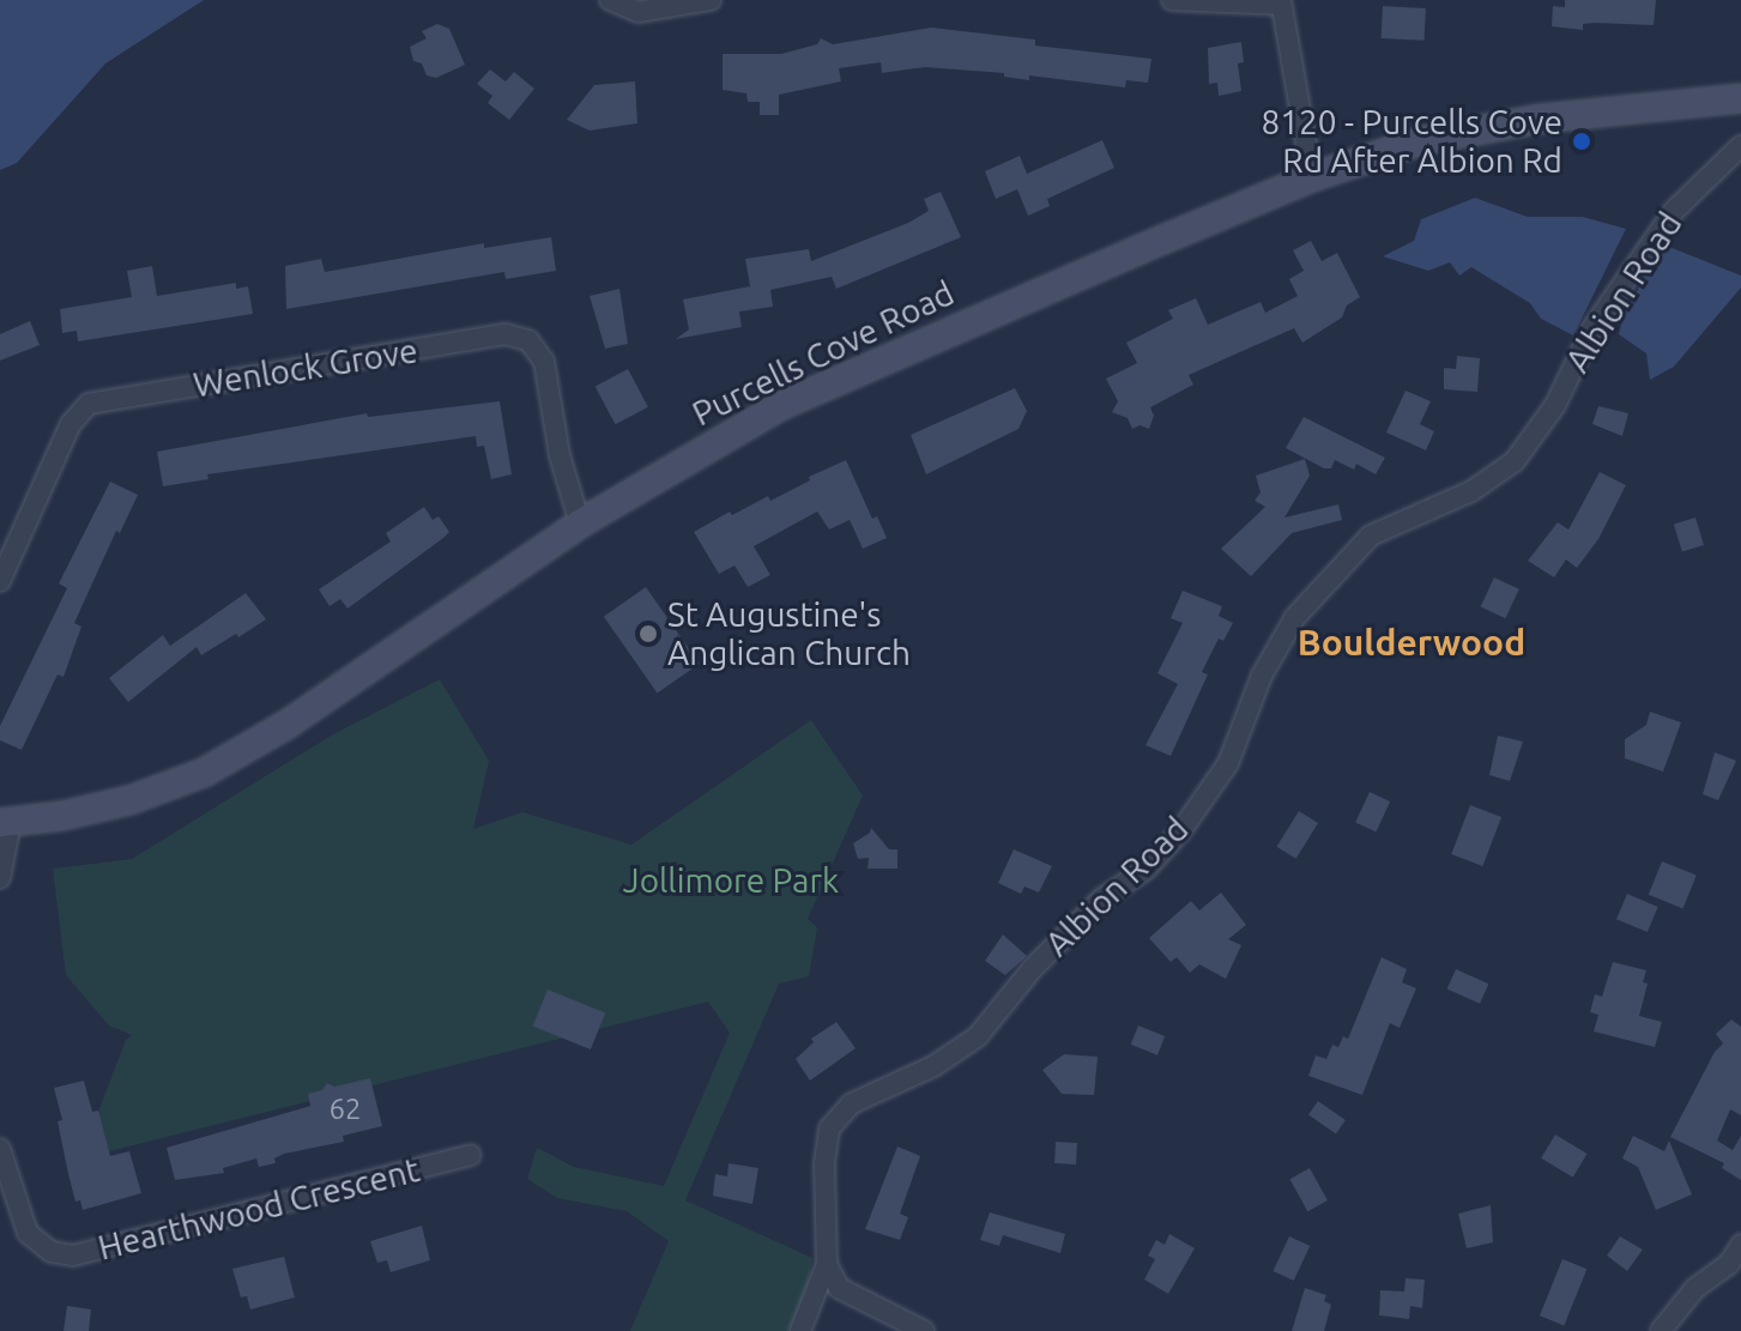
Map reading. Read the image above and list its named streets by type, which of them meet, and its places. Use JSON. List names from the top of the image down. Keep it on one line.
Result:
{"streets":{"main road":["Purcells Cove Road"],"street":["Albion Road","Wenlock Grove","Hearthwood Crescent"]},"crossings":[["Purcells Cove Road","Wenlock Grove"]],"districts":["Boulderwood"],"parks":["Jollimore Park"],"places":["8120 - Purcells Cove Rd After Albion Rd","St Augustine's Anglican Church"],"house_numbers":["62"]}
